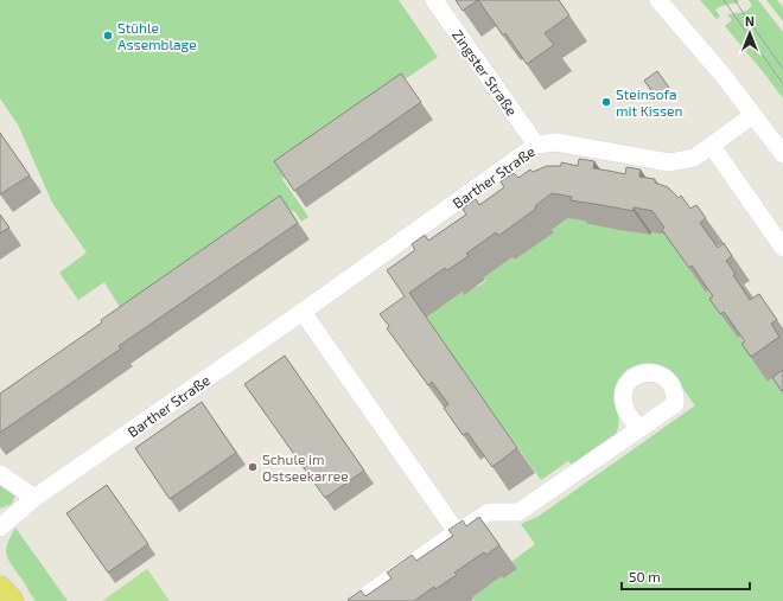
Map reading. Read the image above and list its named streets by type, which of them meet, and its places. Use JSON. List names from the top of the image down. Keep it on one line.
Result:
{"streets":{"street":["Zingster Straße","Barther Straße"]},"crossings":[["Zingster Straße","Barther Straße"]],"places":["Stühle Assemblage","Steinsofa mit Kissen","Schule im Ostseekarree"],"scale_bar":"50 m","north":"top"}
